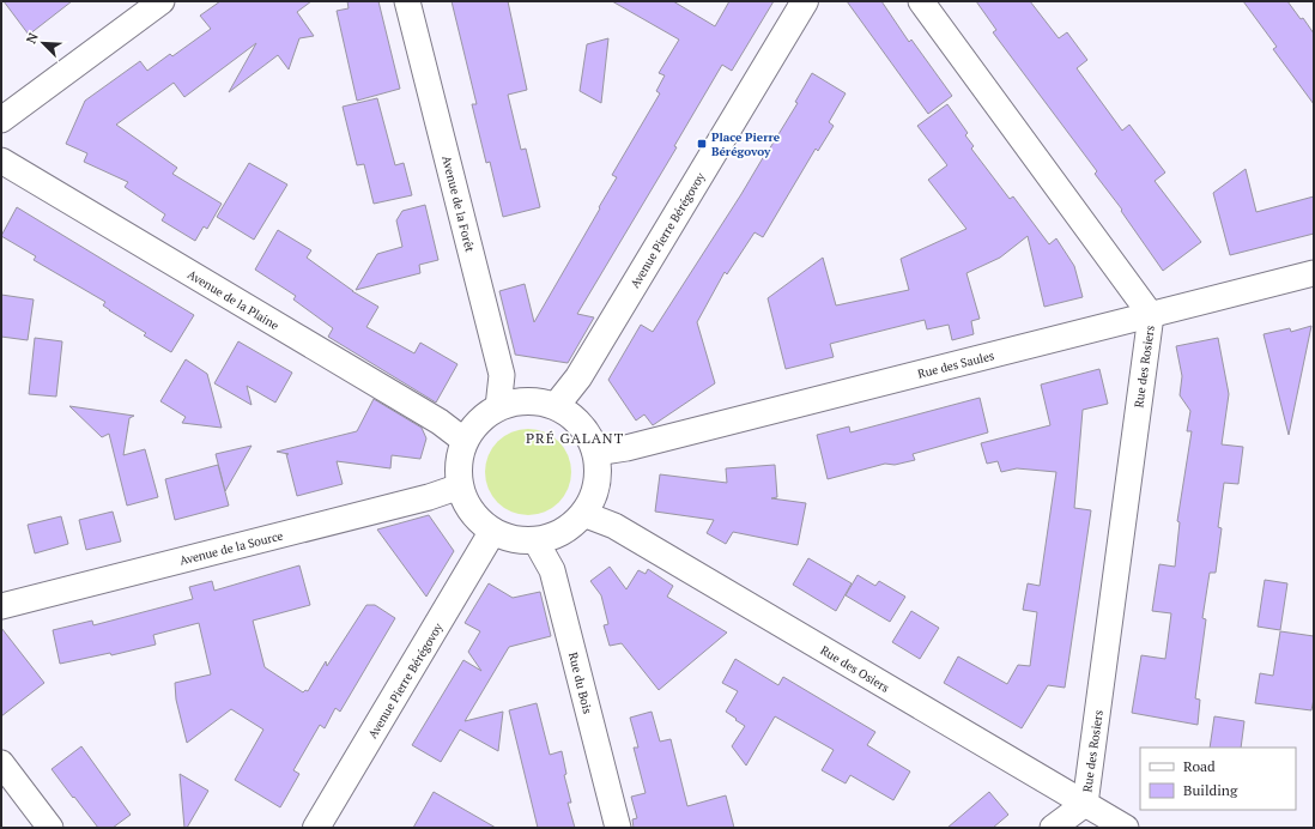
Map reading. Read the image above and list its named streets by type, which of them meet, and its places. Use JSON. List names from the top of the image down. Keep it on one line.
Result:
{"streets":{"street":["Avenue de la Forêt","Avenue Pierre Bérégovoy","Avenue de la Plaine","Rue des Saules","Rue des Rosiers","Avenue de la Source","Rue des Osiers","Rue du Bois"]},"crossings":[["Avenue de la Forêt","Avenue Pierre Bérégovoy"],["Avenue de la Forêt","Avenue de la Plaine"],["Avenue de la Forêt","Rue des Saules"],["Avenue de la Forêt","Avenue de la Source"],["Avenue de la Forêt","Rue des Osiers"],["Avenue de la Forêt","Rue du Bois"],["Avenue Pierre Bérégovoy","Avenue de la Plaine"],["Avenue Pierre Bérégovoy","Rue des Saules"],["Avenue Pierre Bérégovoy","Avenue de la Source"],["Avenue Pierre Bérégovoy","Rue des Osiers"],["Avenue Pierre Bérégovoy","Rue du Bois"],["Avenue de la Plaine","Rue des Saules"],["Avenue de la Plaine","Avenue de la Source"],["Avenue de la Plaine","Rue des Osiers"],["Avenue de la Plaine","Rue du Bois"],["Rue des Saules","Rue des Rosiers"],["Rue des Saules","Avenue de la Source"],["Rue des Saules","Rue des Osiers"],["Rue des Saules","Rue du Bois"],["Rue des Rosiers","Rue des Osiers"],["Avenue de la Source","Rue des Osiers"],["Avenue de la Source","Rue du Bois"],["Rue des Osiers","Rue du Bois"]],"districts":["PRÉ GALANT"],"places":{"transit":["Place Pierre Bérégovoy"]},"legend":["Road","Building"],"north":"top left"}
